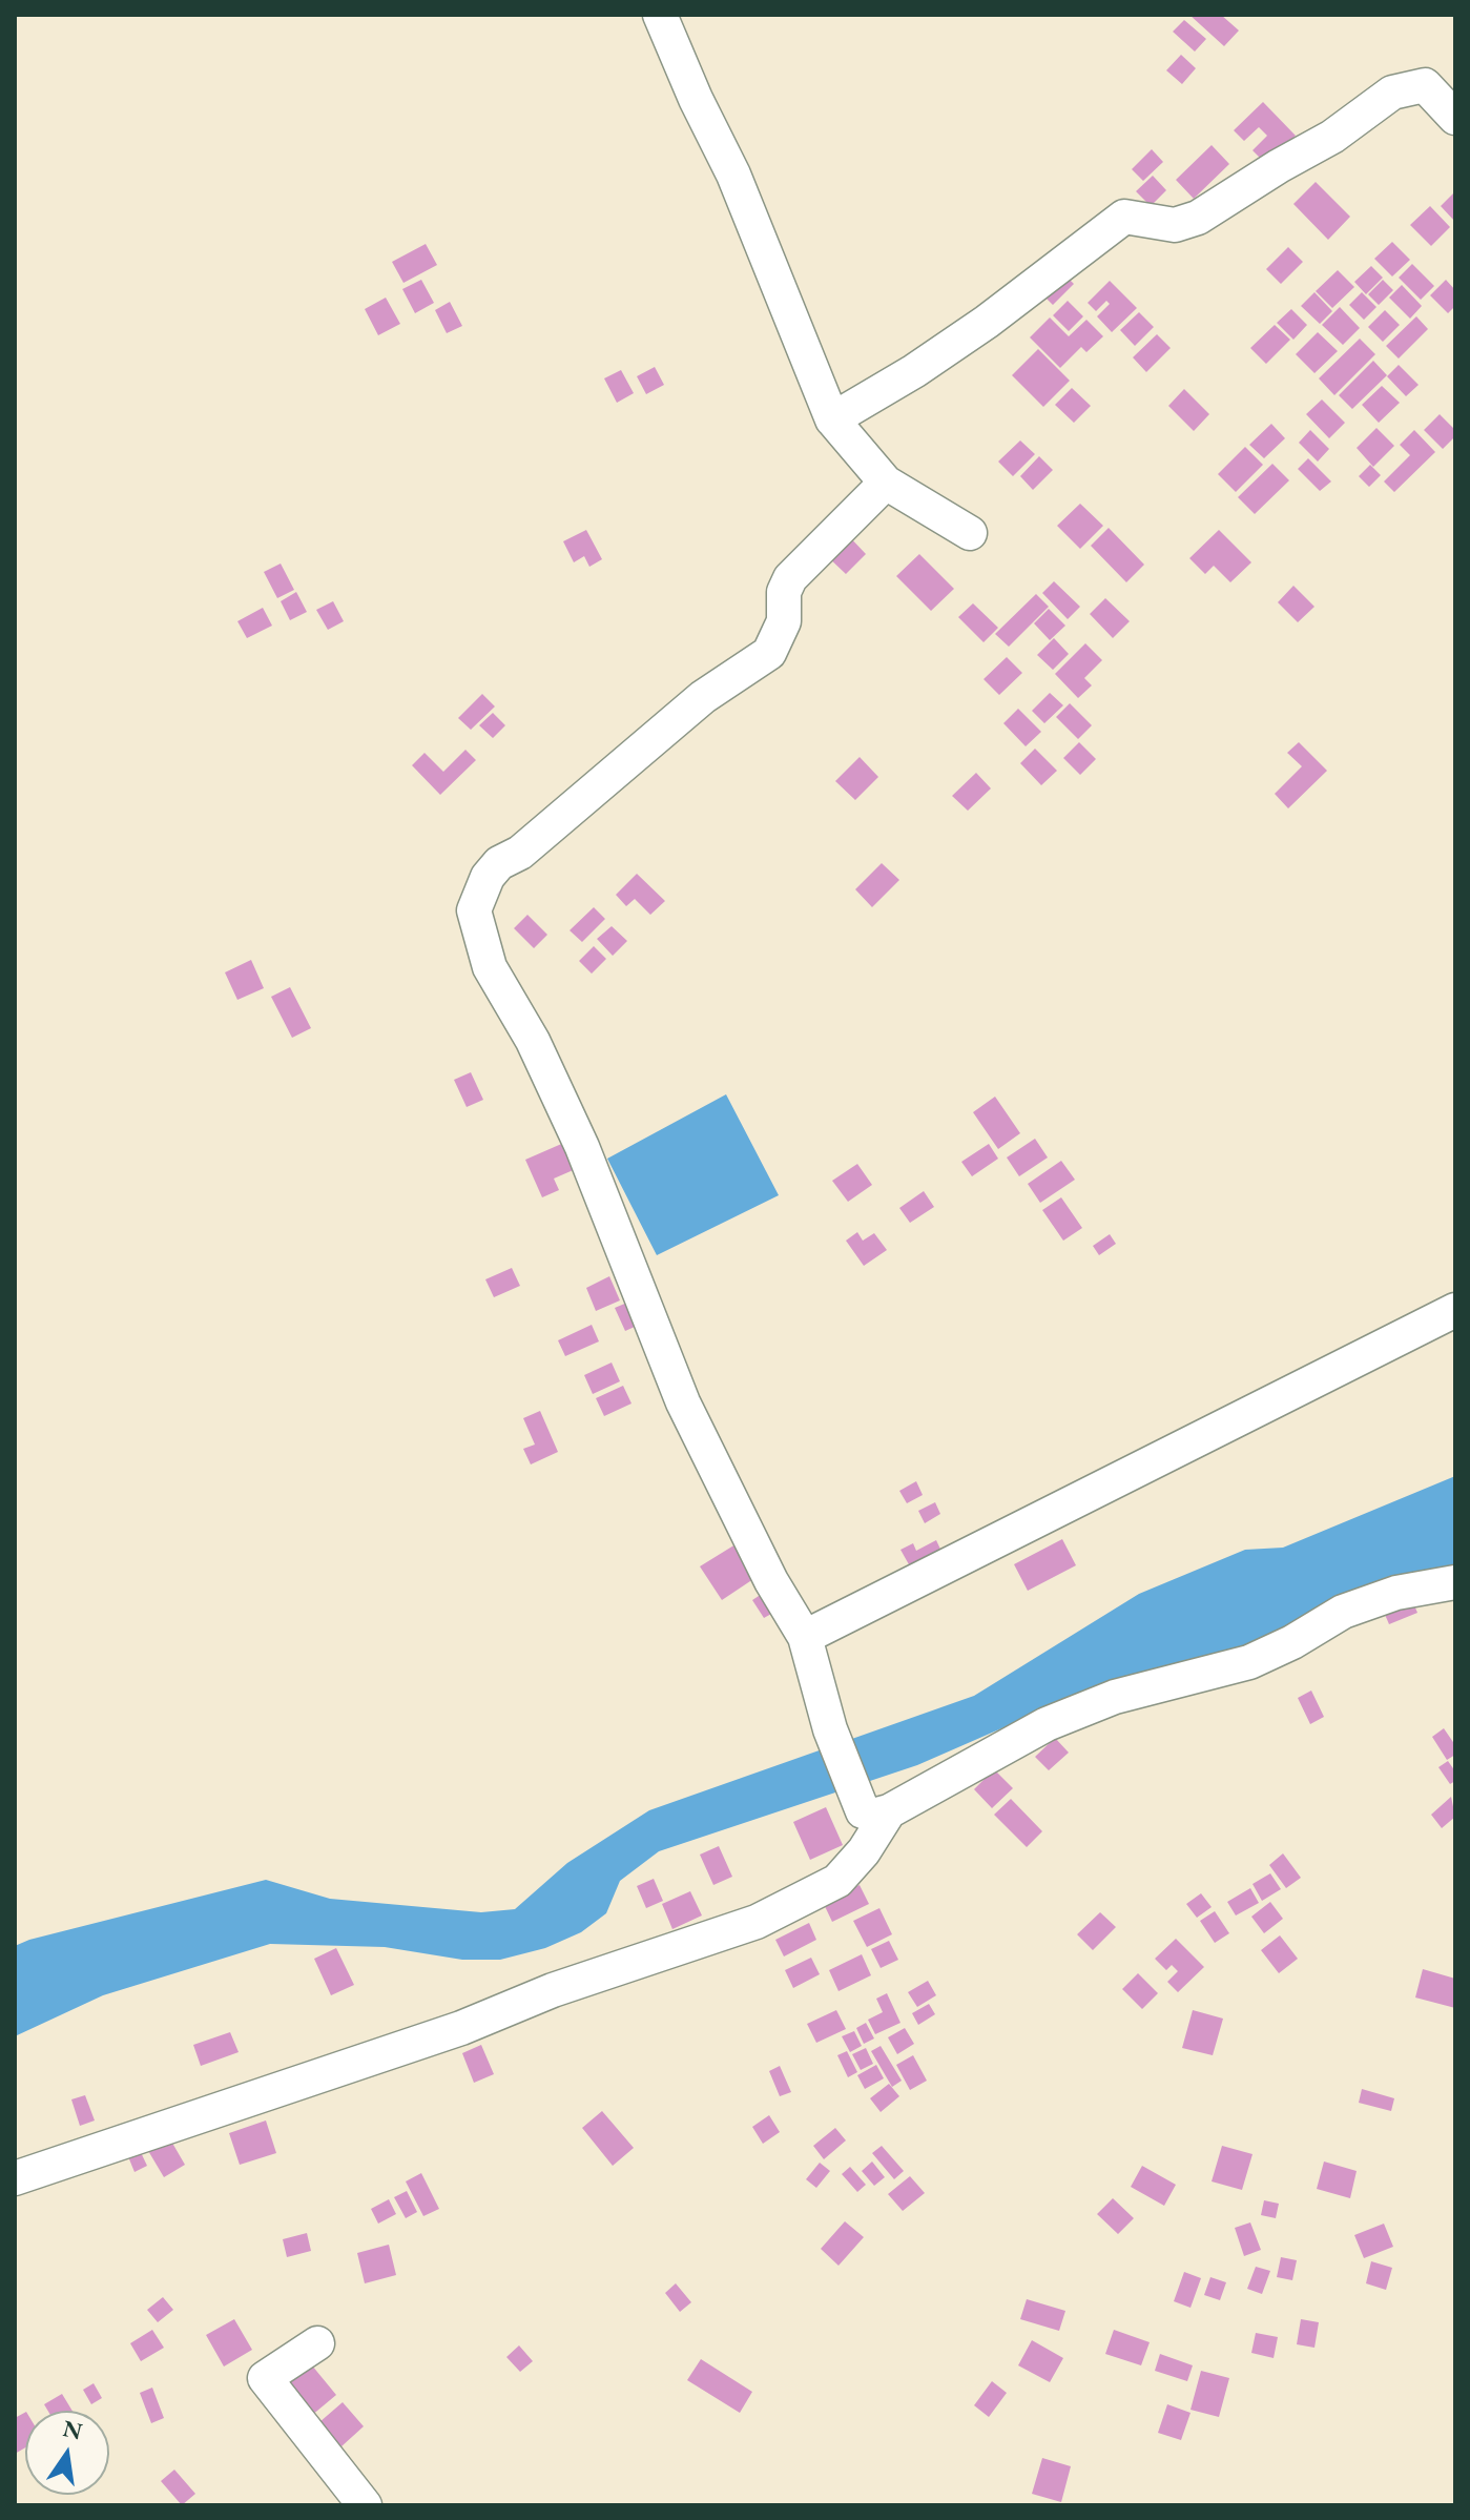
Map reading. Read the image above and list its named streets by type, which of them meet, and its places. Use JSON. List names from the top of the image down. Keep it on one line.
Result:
{"north":"top"}
